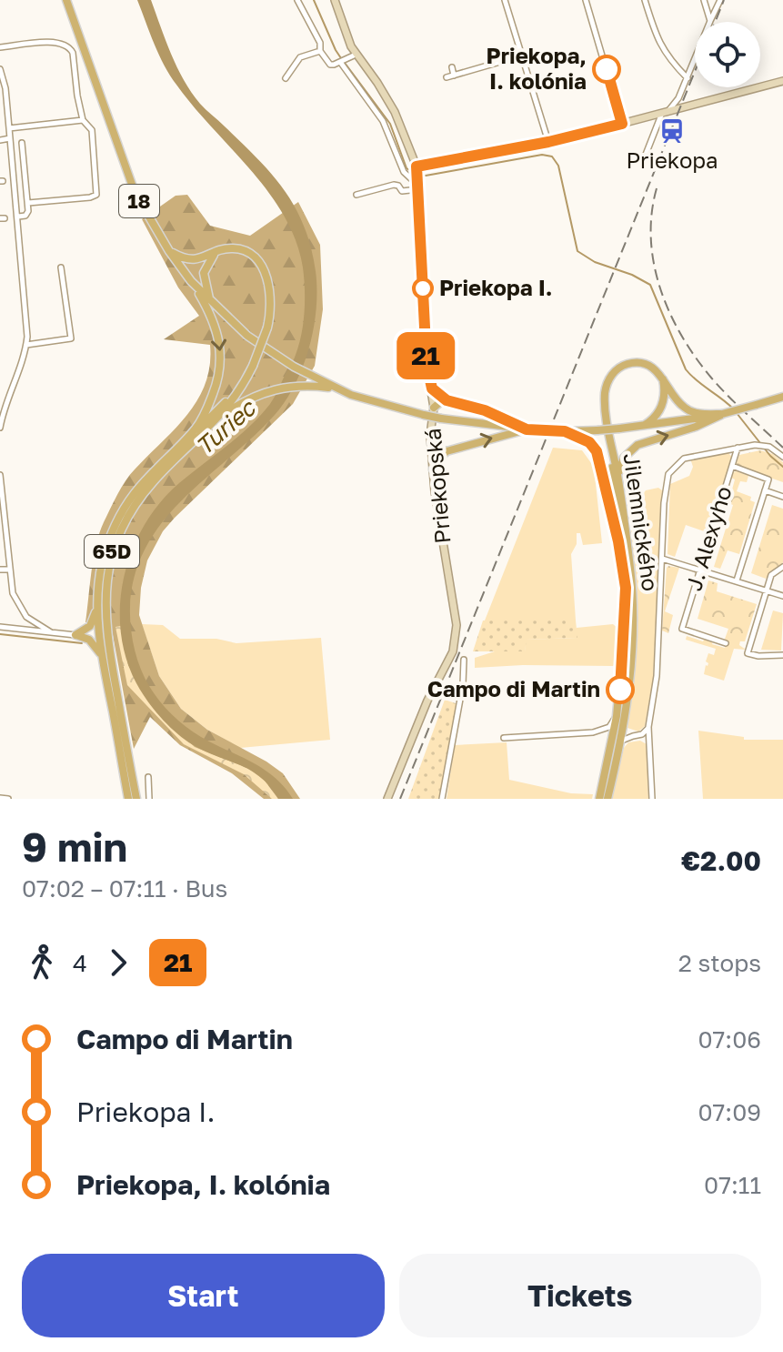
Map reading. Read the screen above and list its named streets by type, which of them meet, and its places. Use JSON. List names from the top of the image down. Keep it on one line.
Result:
{"streets":{"main road":["18","Jilemnického","65D"],"street":["Priekopská","J. Alexyho"]},"water":["Turiec"],"places":{"other":["Priekopa, I. kolónia","Priekopa I.","Campo di Martin"],"station":["Priekopa"]},"lines":["bus line 21"],"page":{"on_map":"21","heading":["9 min","07:02 – 07:11 · Bus","€2.00"],"legs":["4","21","2 stops"],"list":[{"name":"Campo di Martin","value":"07:06"},{"name":"Priekopa I.","value":"07:09"},{"name":"Priekopa, I. kolónia","value":"07:11"}],"buttons":["Start","Tickets"]}}
